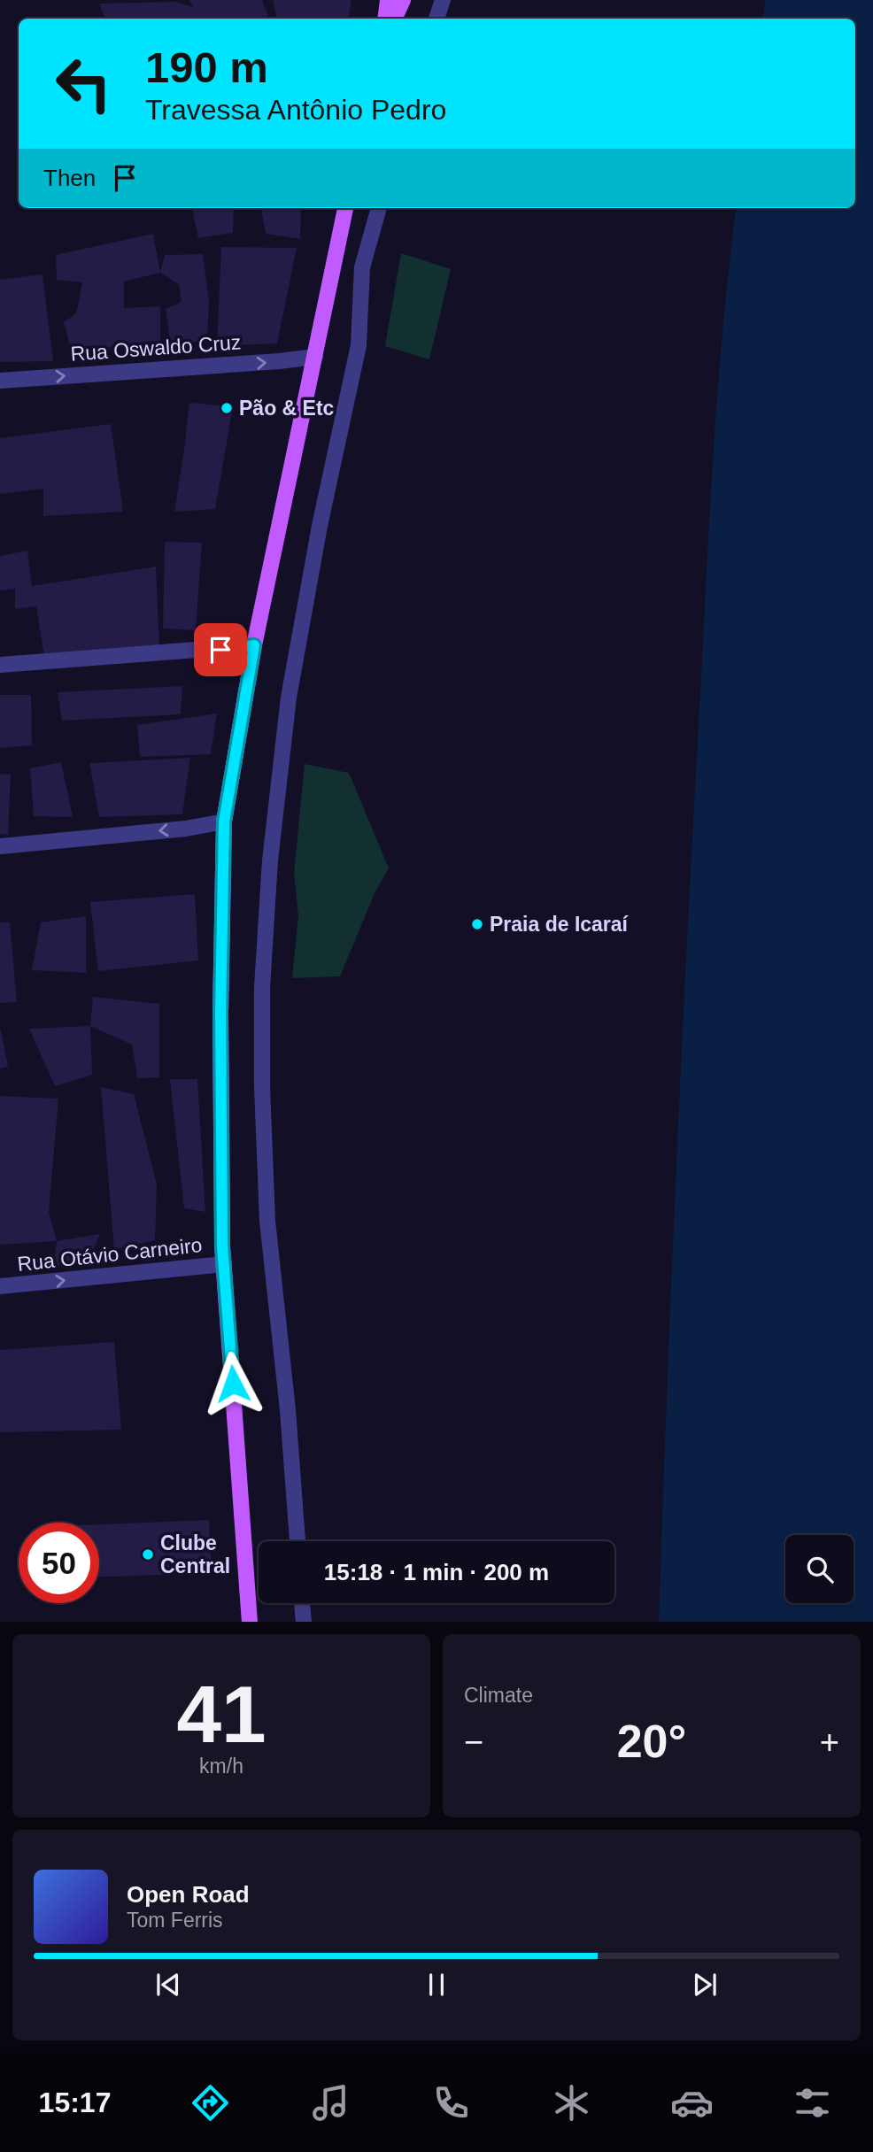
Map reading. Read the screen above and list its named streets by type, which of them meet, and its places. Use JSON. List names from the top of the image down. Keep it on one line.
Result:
{"streets":{"street":["Rua Oswaldo Cruz","Rua Otávio Carneiro"]},"one_way":["Rua Oswaldo Cruz","Rua Otávio Carneiro"],"places":["Pão & Etc","Praia de Icaraí","Clube Central"],"page":{"turn":["190 m","Travessa Antônio Pedro"],"then":"Then","limit":"50","trip":"15:18 · 1 min · 200 m","tile":[["41","km/h"],"Climate"],"heat":["−","20°","+"],"song":["Open Road","Tom Ferris"],"tabs":"15:17"}}
